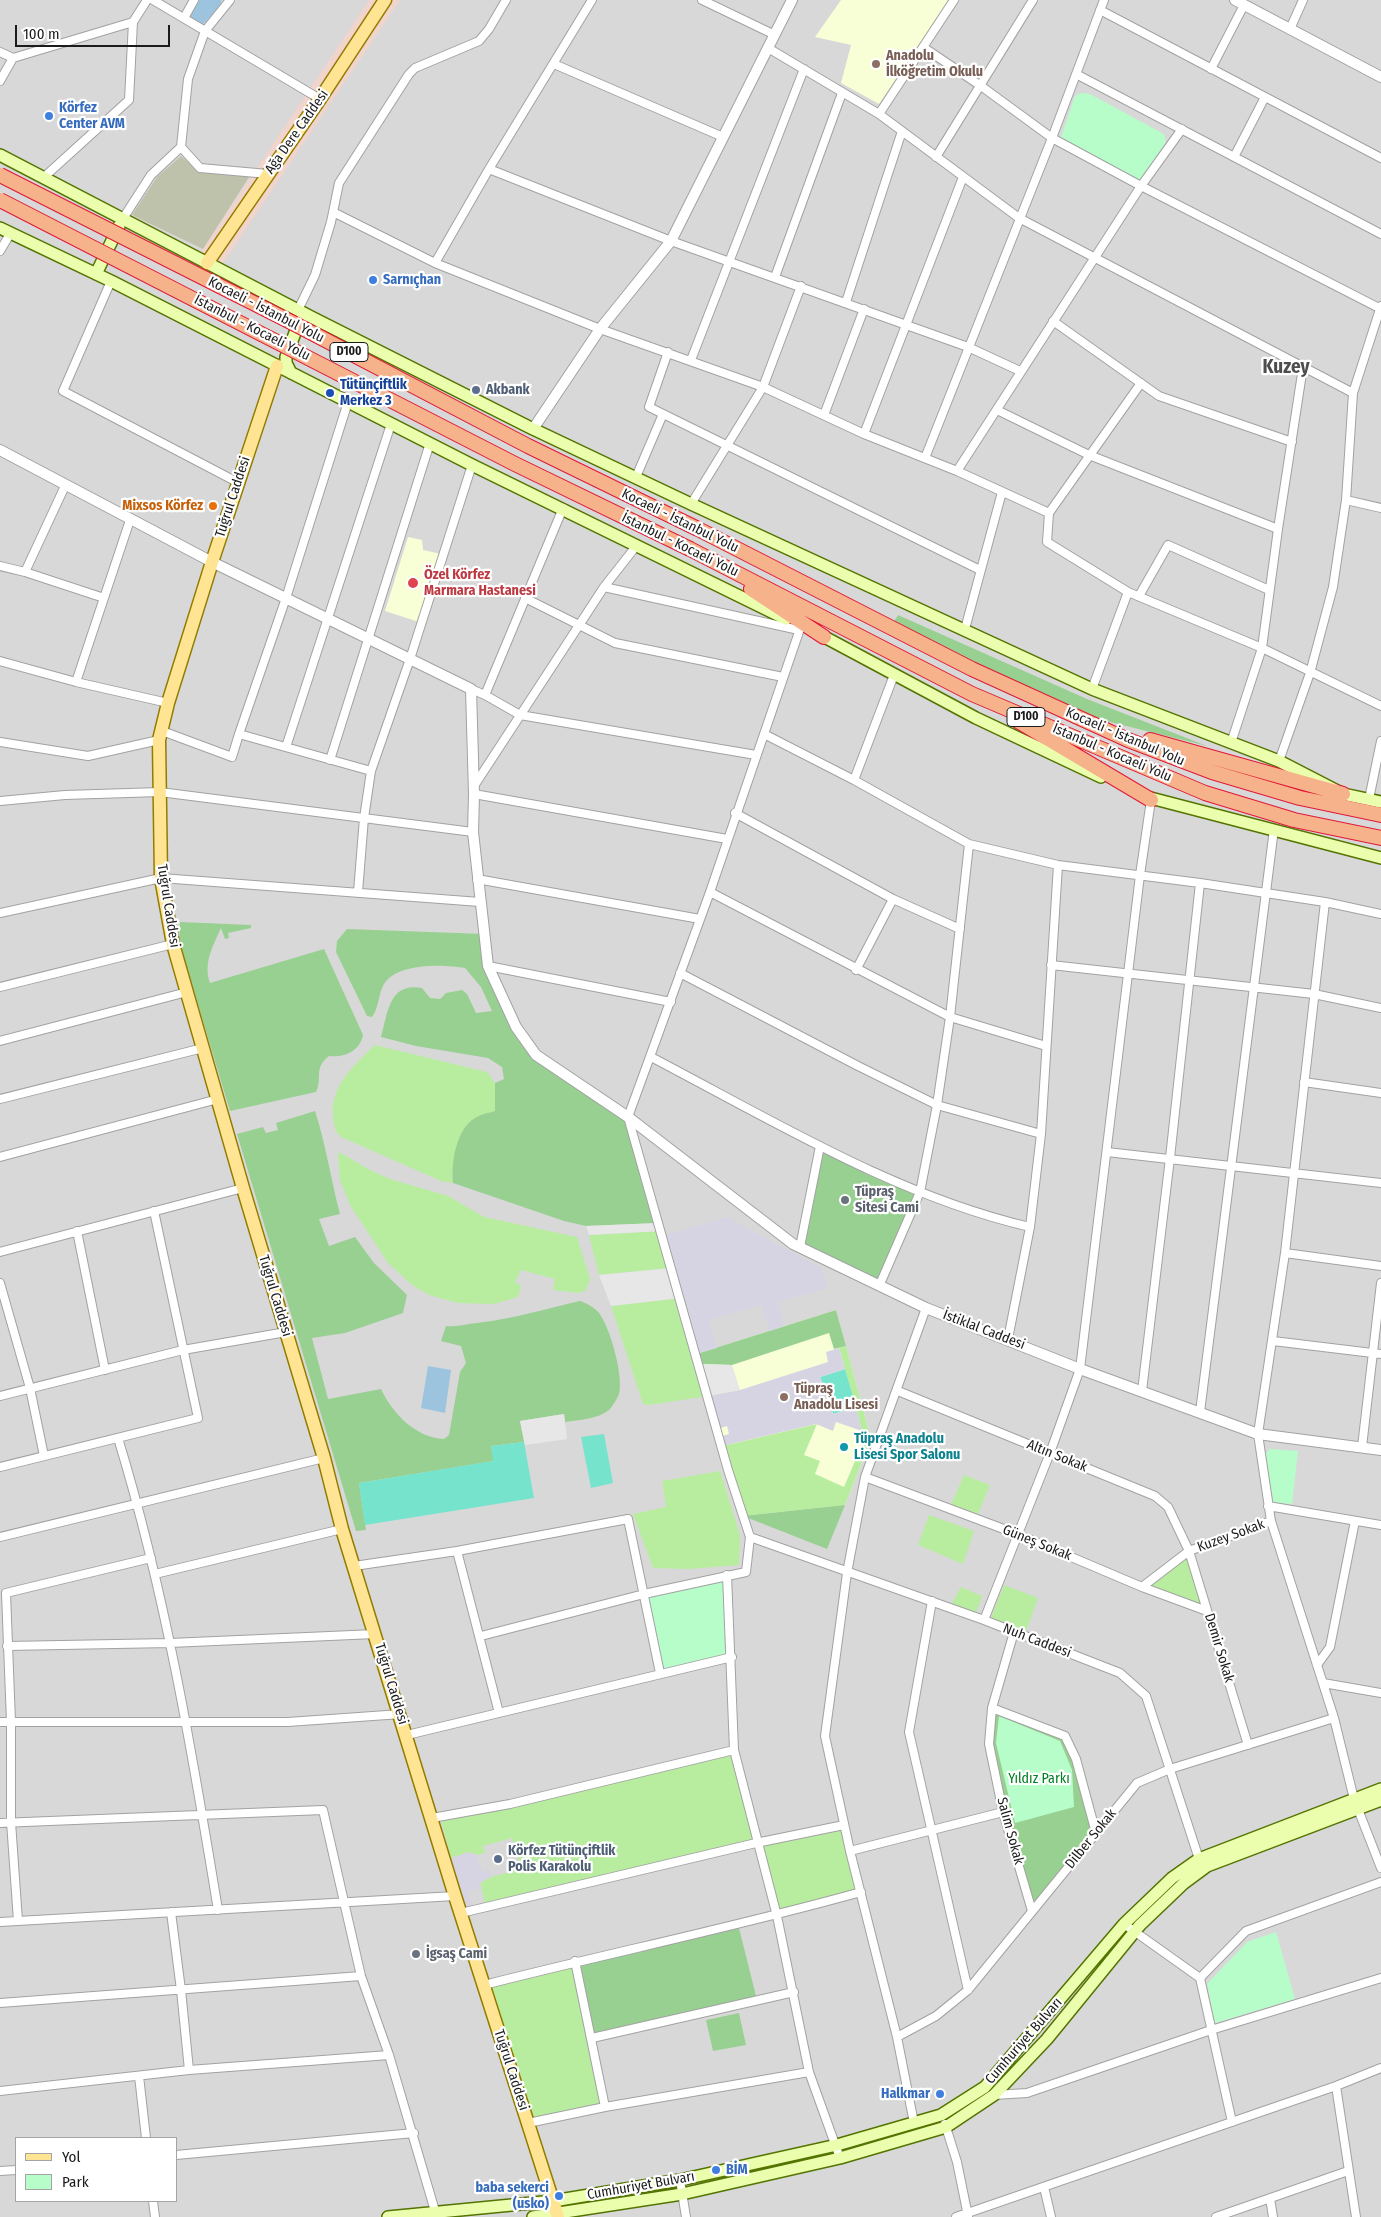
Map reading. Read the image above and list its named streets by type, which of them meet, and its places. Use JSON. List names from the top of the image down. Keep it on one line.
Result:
{"streets":{"highway":["Kocaeli - İstanbul Yolu","İstanbul - Kocaeli Yolu","D100"],"main road":["Ağa Dere Caddesi","Tuğrul Caddesi","Cumhuriyet Bulvarı"],"street":["İstiklal Caddesi","Altın Sokak","Kuzey Sokak","Güneş Sokak","Nuh Caddesi","Demir Sokak","Salim Sokak","Dilber Sokak"]},"crossings":[["Tuğrul Caddesi","Cumhuriyet Bulvarı"],["Altın Sokak","Kuzey Sokak"],["Altın Sokak","Demir Sokak"],["Kuzey Sokak","Güneş Sokak"],["Kuzey Sokak","Demir Sokak"],["Güneş Sokak","Demir Sokak"],["Nuh Caddesi","Salim Sokak"],["Nuh Caddesi","Dilber Sokak"],["Nuh Caddesi","Cumhuriyet Bulvarı"],["Demir Sokak","Dilber Sokak"],["Salim Sokak","Dilber Sokak"]],"districts":["Kuzey"],"parks":["Yıldız Parkı"],"places":["Anadolu İlköğretim Okulu","Körfez Center AVM","Sarnıçhan","Akbank","Tütünçiftlik Merkez 3","Mixsos Körfez","Özel Körfez Marmara Hastanesi","Tüpraş Sitesi Cami","Tüpraş Anadolu Lisesi","Tüpraş Anadolu Lisesi Spor Salonu","Körfez Tütünçiftlik Polis Karakolu","İgsaş Cami","Halkmar","BİM","baba sekerci (usko)"],"legend":["Yol","Park"],"scale_bar":"100 m"}
